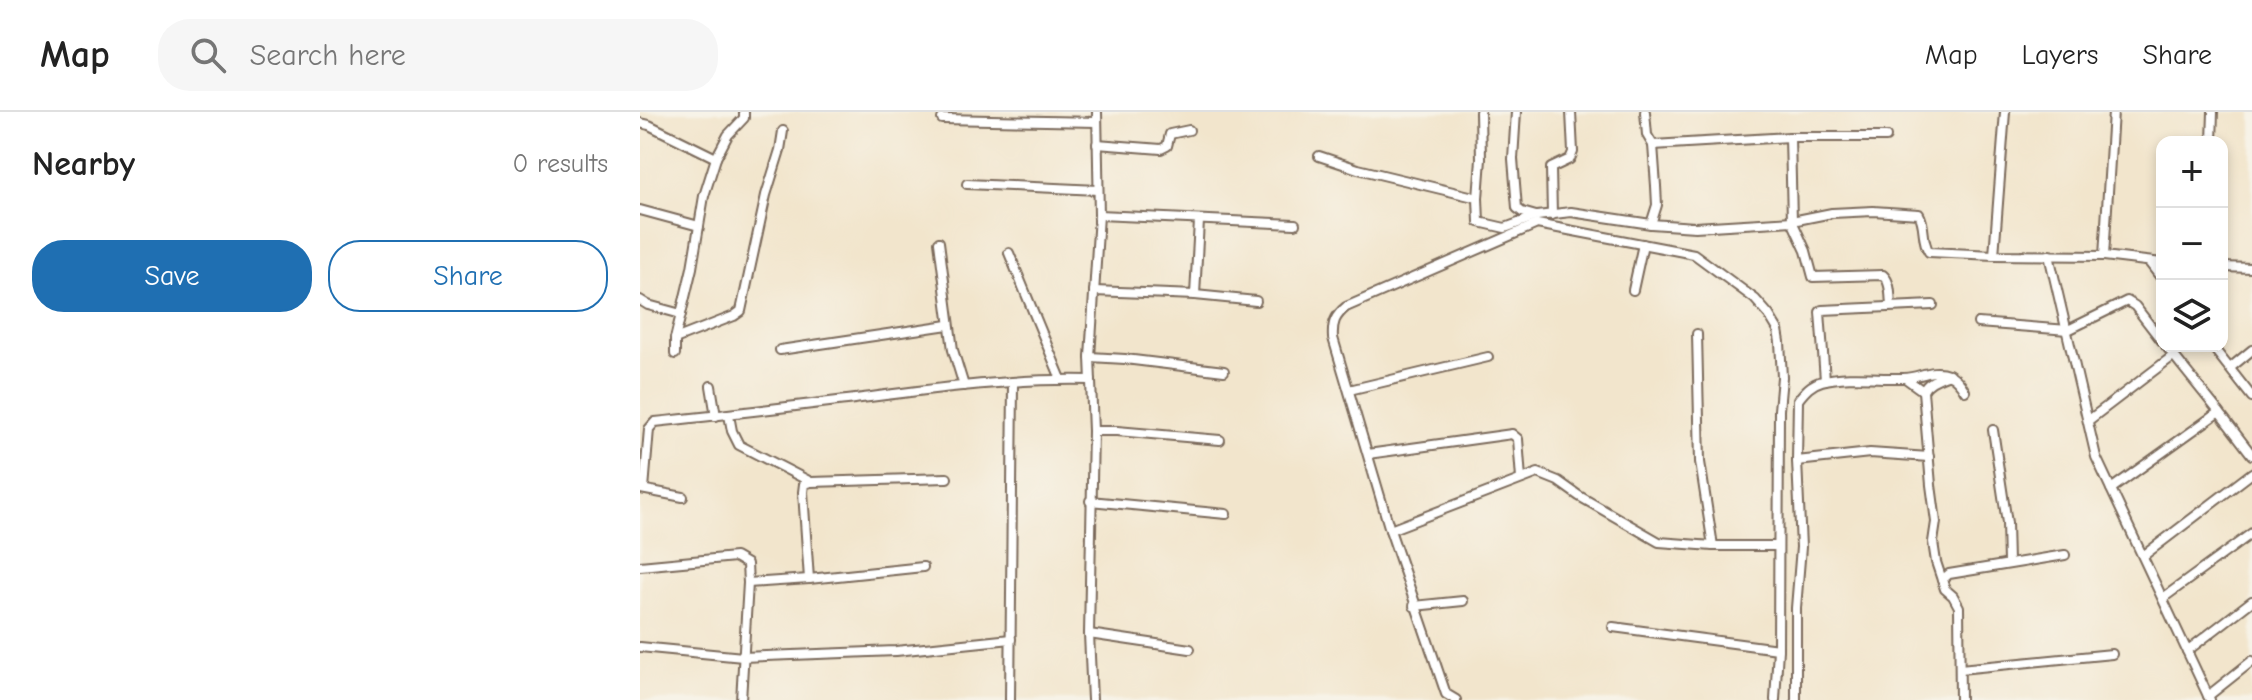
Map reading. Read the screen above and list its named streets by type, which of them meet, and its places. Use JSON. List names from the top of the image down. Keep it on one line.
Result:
{"page":{"header":"Map","search":"Search here","nav":["Map","Layers","Share"],"heading":["Nearby","0 results"],"map_buttons":["+","−"],"buttons":["Save","Share"]}}
